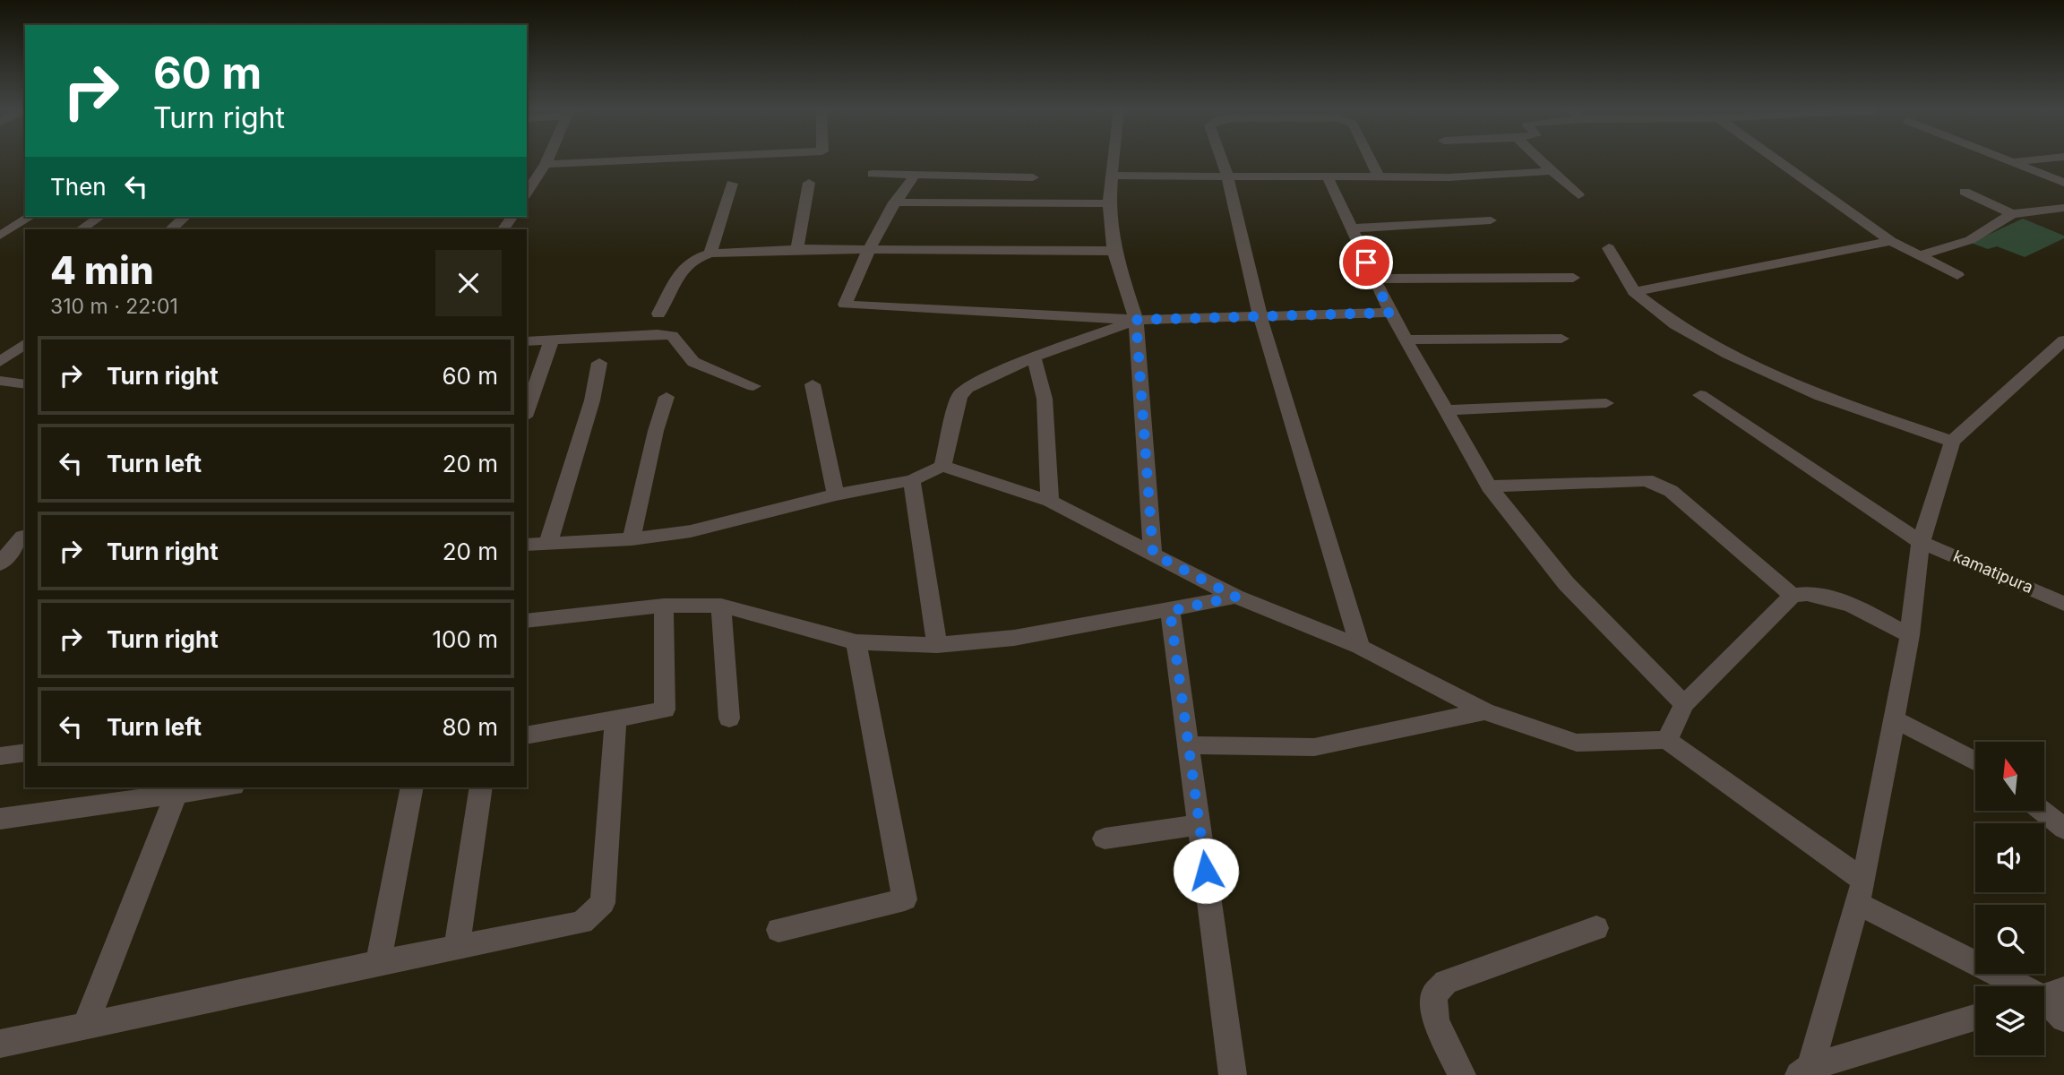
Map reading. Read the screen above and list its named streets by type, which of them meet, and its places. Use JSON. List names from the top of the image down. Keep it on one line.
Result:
{"streets":{"street":["kamatipura"]},"north":"top","page":{"turn":["60 m","Turn right"],"then":"Then","heading":["4 min","310 m · 22:01"],"list":[{"name":"Turn right","value":"60 m"},{"name":"Turn left","value":"20 m"},{"name":"Turn right","value":"20 m"},{"name":"Turn right","value":"100 m"},{"name":"Turn left","value":"80 m"}]}}
